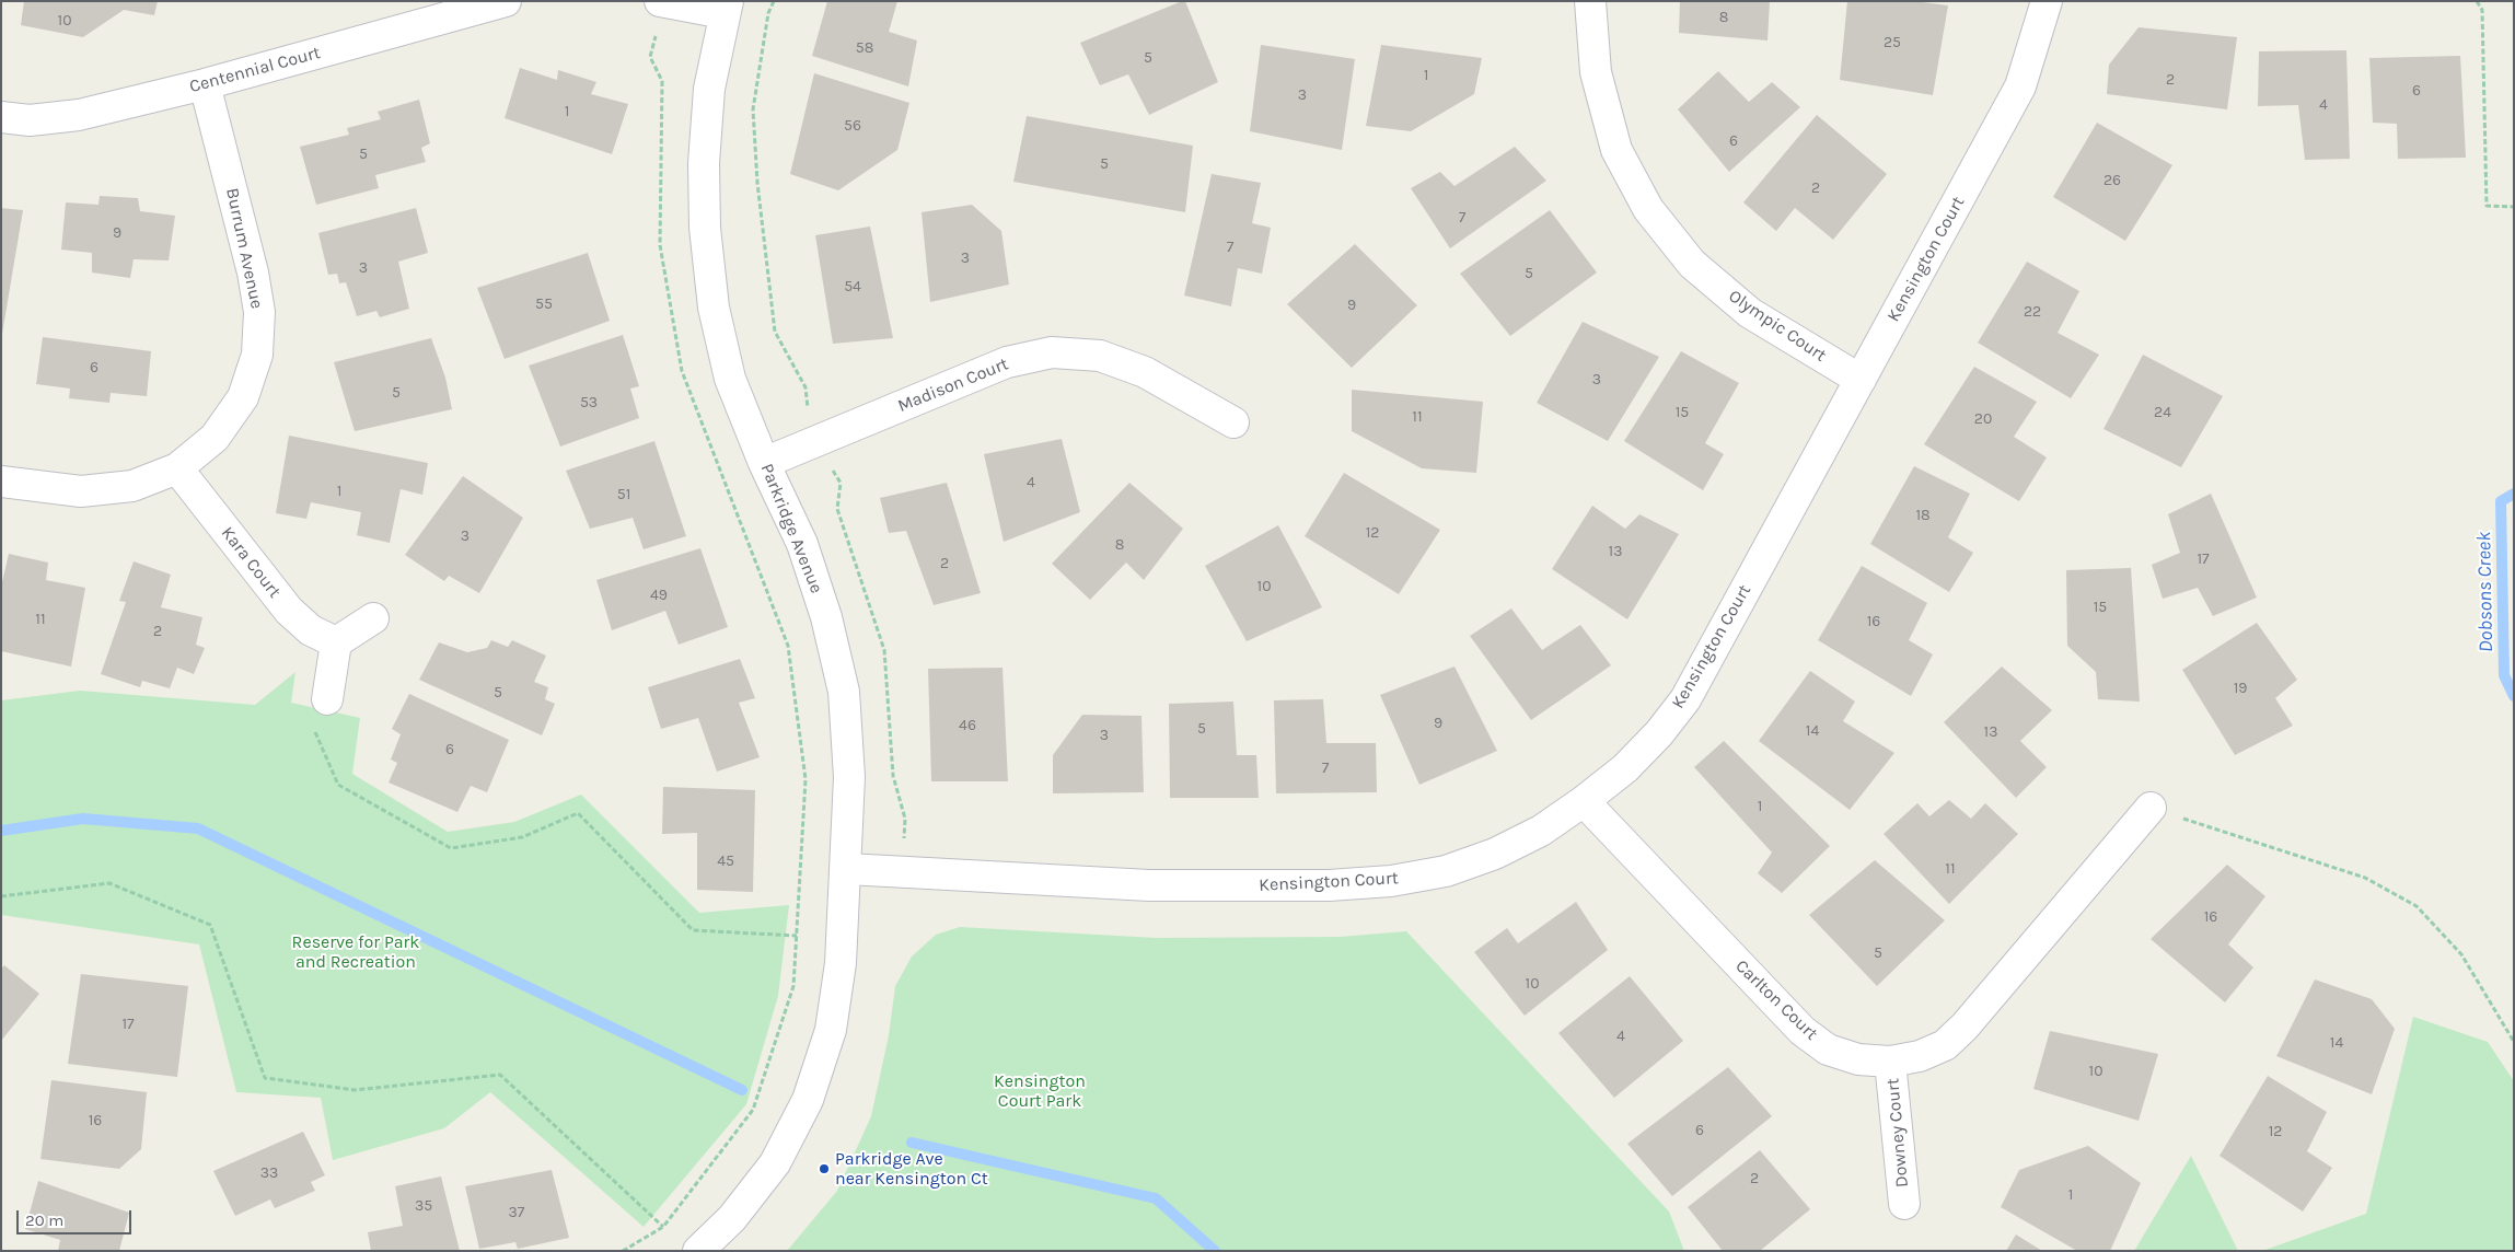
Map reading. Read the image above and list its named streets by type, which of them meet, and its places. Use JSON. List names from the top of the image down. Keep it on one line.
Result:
{"streets":{"street":["Centennial Court","Burrum Avenue","Kensington Court","Olympic Court","Madison Court","Parkridge Avenue","Kara Court","Carlton Court","Downey Court"]},"crossings":[["Centennial Court","Burrum Avenue"],["Burrum Avenue","Kara Court"],["Kensington Court","Olympic Court"],["Kensington Court","Parkridge Avenue"],["Kensington Court","Carlton Court"],["Madison Court","Parkridge Avenue"],["Carlton Court","Downey Court"]],"water":["Dobsons Creek"],"parks":["Reserve for Park and Recreation","Kensington Court Park"],"places":["Parkridge Ave near Kensington Ct"],"house_numbers":["8","10","25","58","5","1","2","6","3","4","1","56","6","5","5","26","2","7","9","7","3","3","5","54","55","9","22","6","3","5","53","15","24","11","20","4","1","51","18","12","3","8","13","17","2","10","49","15","11","16","2","19","5","9","46","5","14","13","3","6","7","1","45","11","16","5","10","17","4","14","10","16","6","12","33","2","1","35","37"],"scale_bar":"20 m"}
